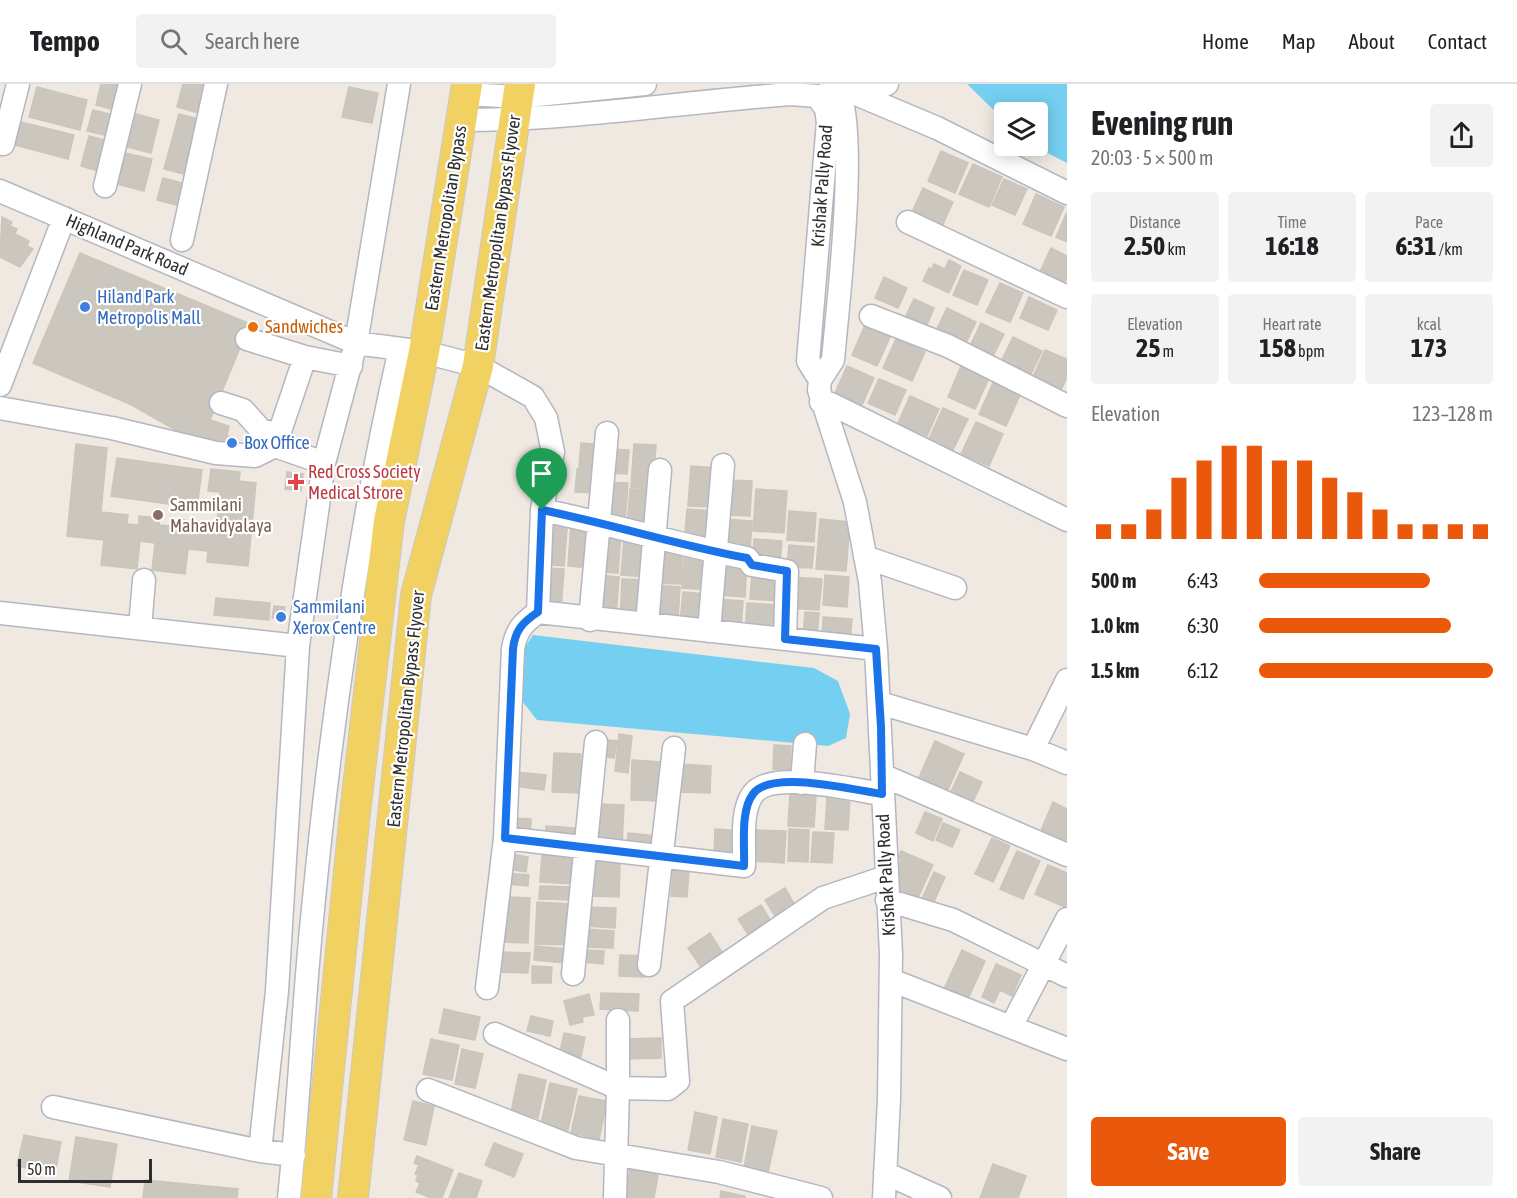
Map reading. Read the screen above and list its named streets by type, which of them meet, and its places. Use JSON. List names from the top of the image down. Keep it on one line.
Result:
{"streets":{"main road":["Eastern Metropolitan Bypass","Eastern Metropolitan Bypass Flyover"],"street":["Krishak Pally Road","Highland Park Road"]},"crossings":[["Eastern Metropolitan Bypass","Eastern Metropolitan Bypass Flyover"],["Eastern Metropolitan Bypass","Highland Park Road"],["Eastern Metropolitan Bypass Flyover","Highland Park Road"]],"places":{"other":["Hiland Park Metropolis Mall","Sandwiches","Box Office","Sammilani Mahavidyalaya","Sammilani Xerox Centre"],"health":["Red Cross Society Medical Strore"]},"scale_bar":"50 m","page":{"header":"Tempo","search":"Search here","nav":["Home","Map","About","Contact"],"heading":["Evening run","20:03 · 5 × 500 m"],"stats":[["Distance","2.50 km"],["Time","16:18"],["Pace","6:31 /km"],["Elevation","25 m"],["Heart rate","158 bpm"],["kcal","173"]],"chart":["Elevation","123–128 m"],"list":[{"name":"500 m","note":"6:43"},{"name":"1.0 km","note":"6:30"},{"name":"1.5 km","note":"6:12"}],"buttons":["Save","Share"],"scale":"50 m"}}
